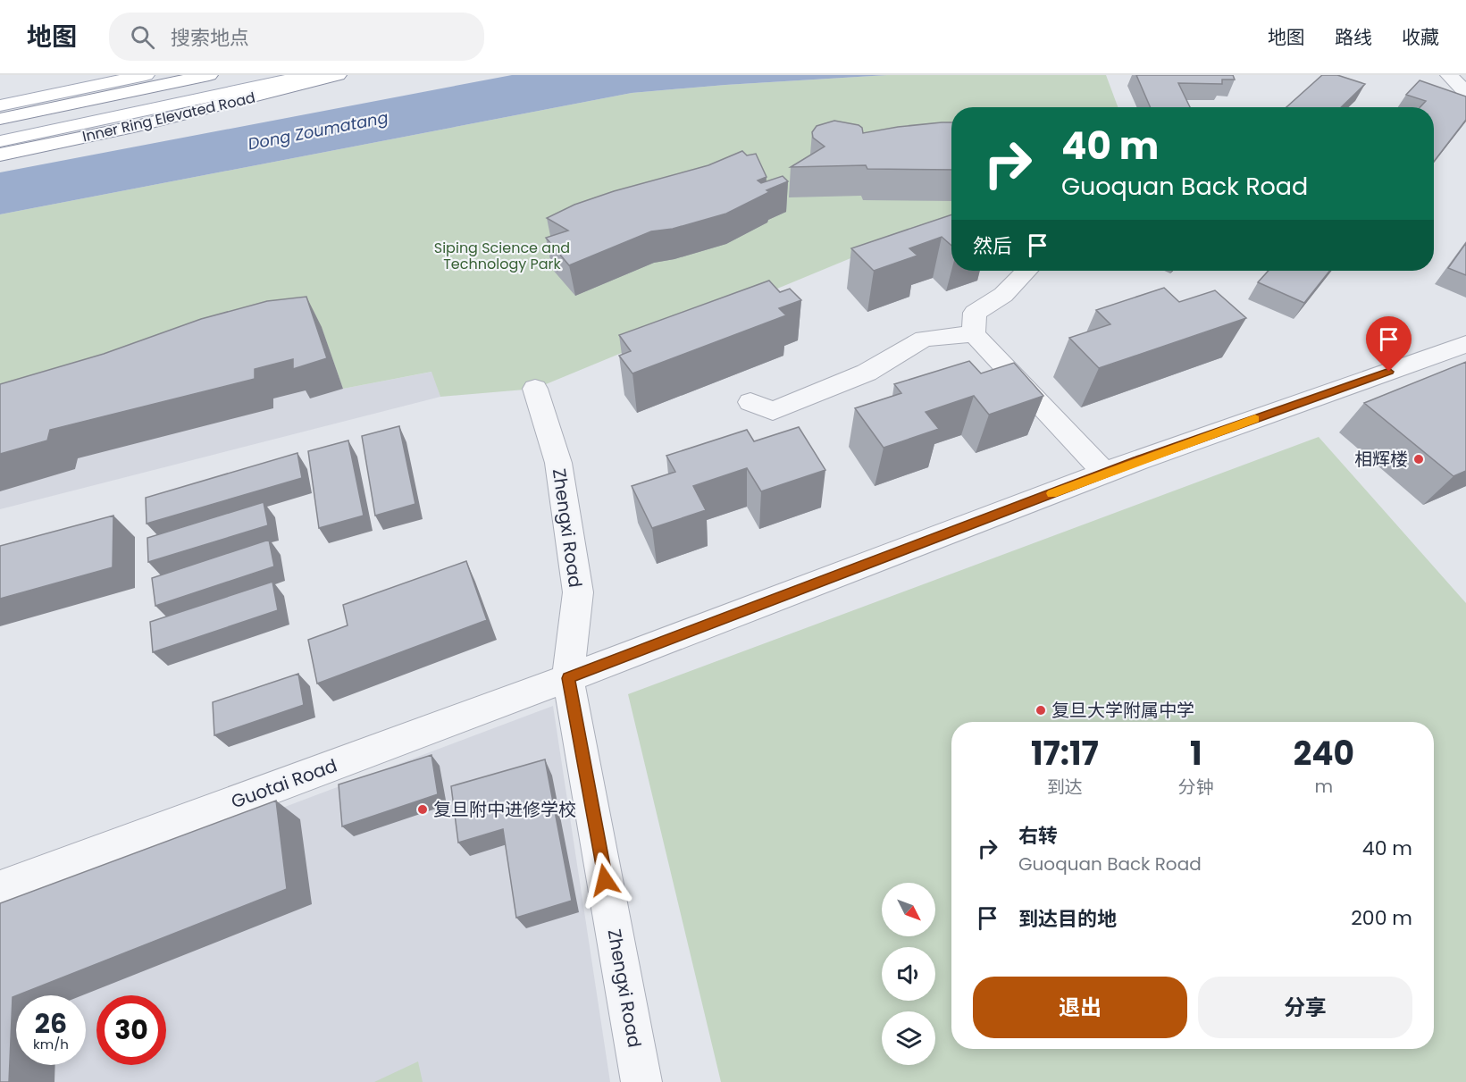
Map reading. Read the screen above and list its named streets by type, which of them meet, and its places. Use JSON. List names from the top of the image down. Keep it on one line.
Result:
{"streets":{"main road":["Inner Ring Elevated Road"],"street":["Zhengxi Road","Guotai Road"]},"crossings":[["Zhengxi Road","Guotai Road"]],"water":["Dong Zoumatang"],"parks":["Siping Science and Technology Park"],"places":["相辉楼","复旦大学附属中学","复旦附中进修学校"],"north":"bottom right","page":{"header":"地图","search":"搜索地点","nav":["地图","路线","收藏"],"turn":["40 m","Guoquan Back Road"],"then":"然后","eta":["17:17","到达","1","分钟","240","m"],"list":[{"name":"右转","note":"Guoquan Back Road","value":"40 m"},{"name":"到达目的地","value":"200 m"}],"buttons":["退出","分享"],"speed":"26 km/h","limit":"30"}}
